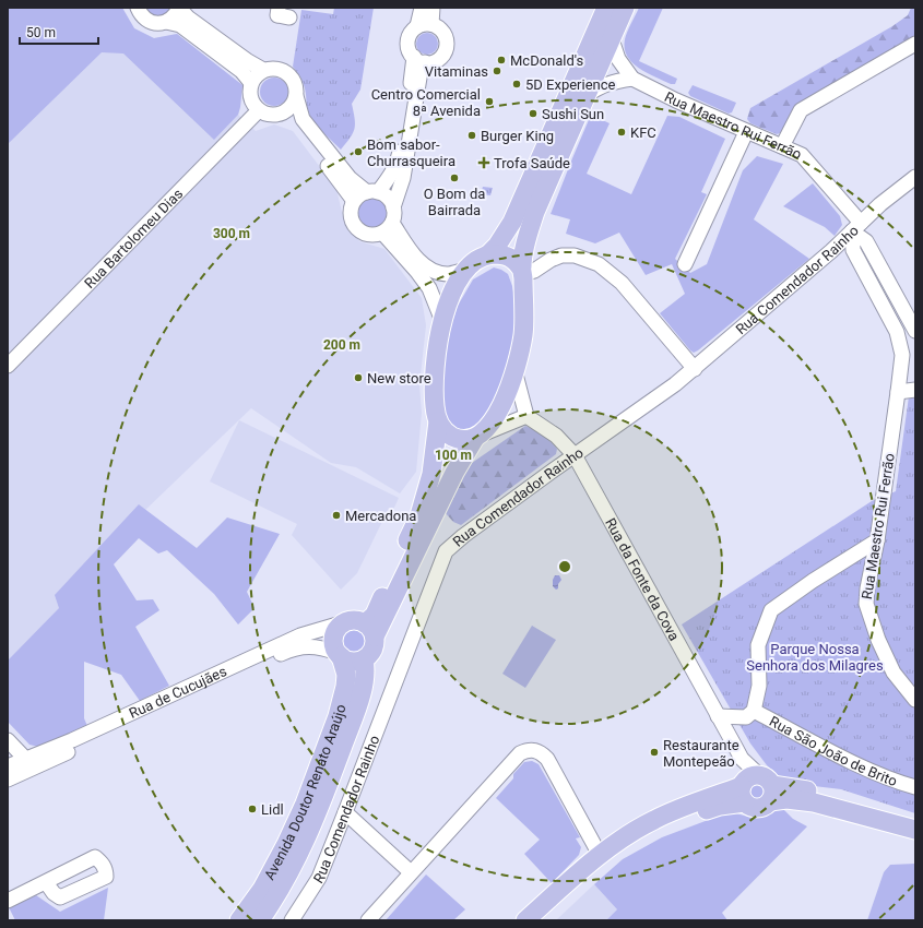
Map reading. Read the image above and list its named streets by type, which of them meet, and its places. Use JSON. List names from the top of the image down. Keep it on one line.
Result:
{"streets":{"main road":["Avenida Doutor Renato Araújo"],"street":["Rua Maestro Rui Ferrão","Rua Bartolomeu Dias","Rua Comendador Rainho","Rua da Fonte da Cova","Rua de Cucujães","Rua São João de Brito"]},"crossings":[["Rua Maestro Rui Ferrão","Rua Comendador Rainho"],["Rua Maestro Rui Ferrão","Rua São João de Brito"],["Rua Comendador Rainho","Rua da Fonte da Cova"],["Rua da Fonte da Cova","Rua São João de Brito"],["Rua de Cucujães","Avenida Doutor Renato Araújo"]],"parks":["Parque Nossa Senhora dos Milagres"],"places":{"other":["McDonald's","Vitaminas","5D Experience","Centro Comercial 8ª Avenida","Sushi Sun","KFC","Burger King","Bom sabor- Churrasqueira","O Bom da Bairrada","New store","Mercadona","Restaurante Montepeão","Lidl"],"health":["Trofa Saúde"]},"scale_bar":"50 m","rings":["300 m","200 m","100 m"]}
